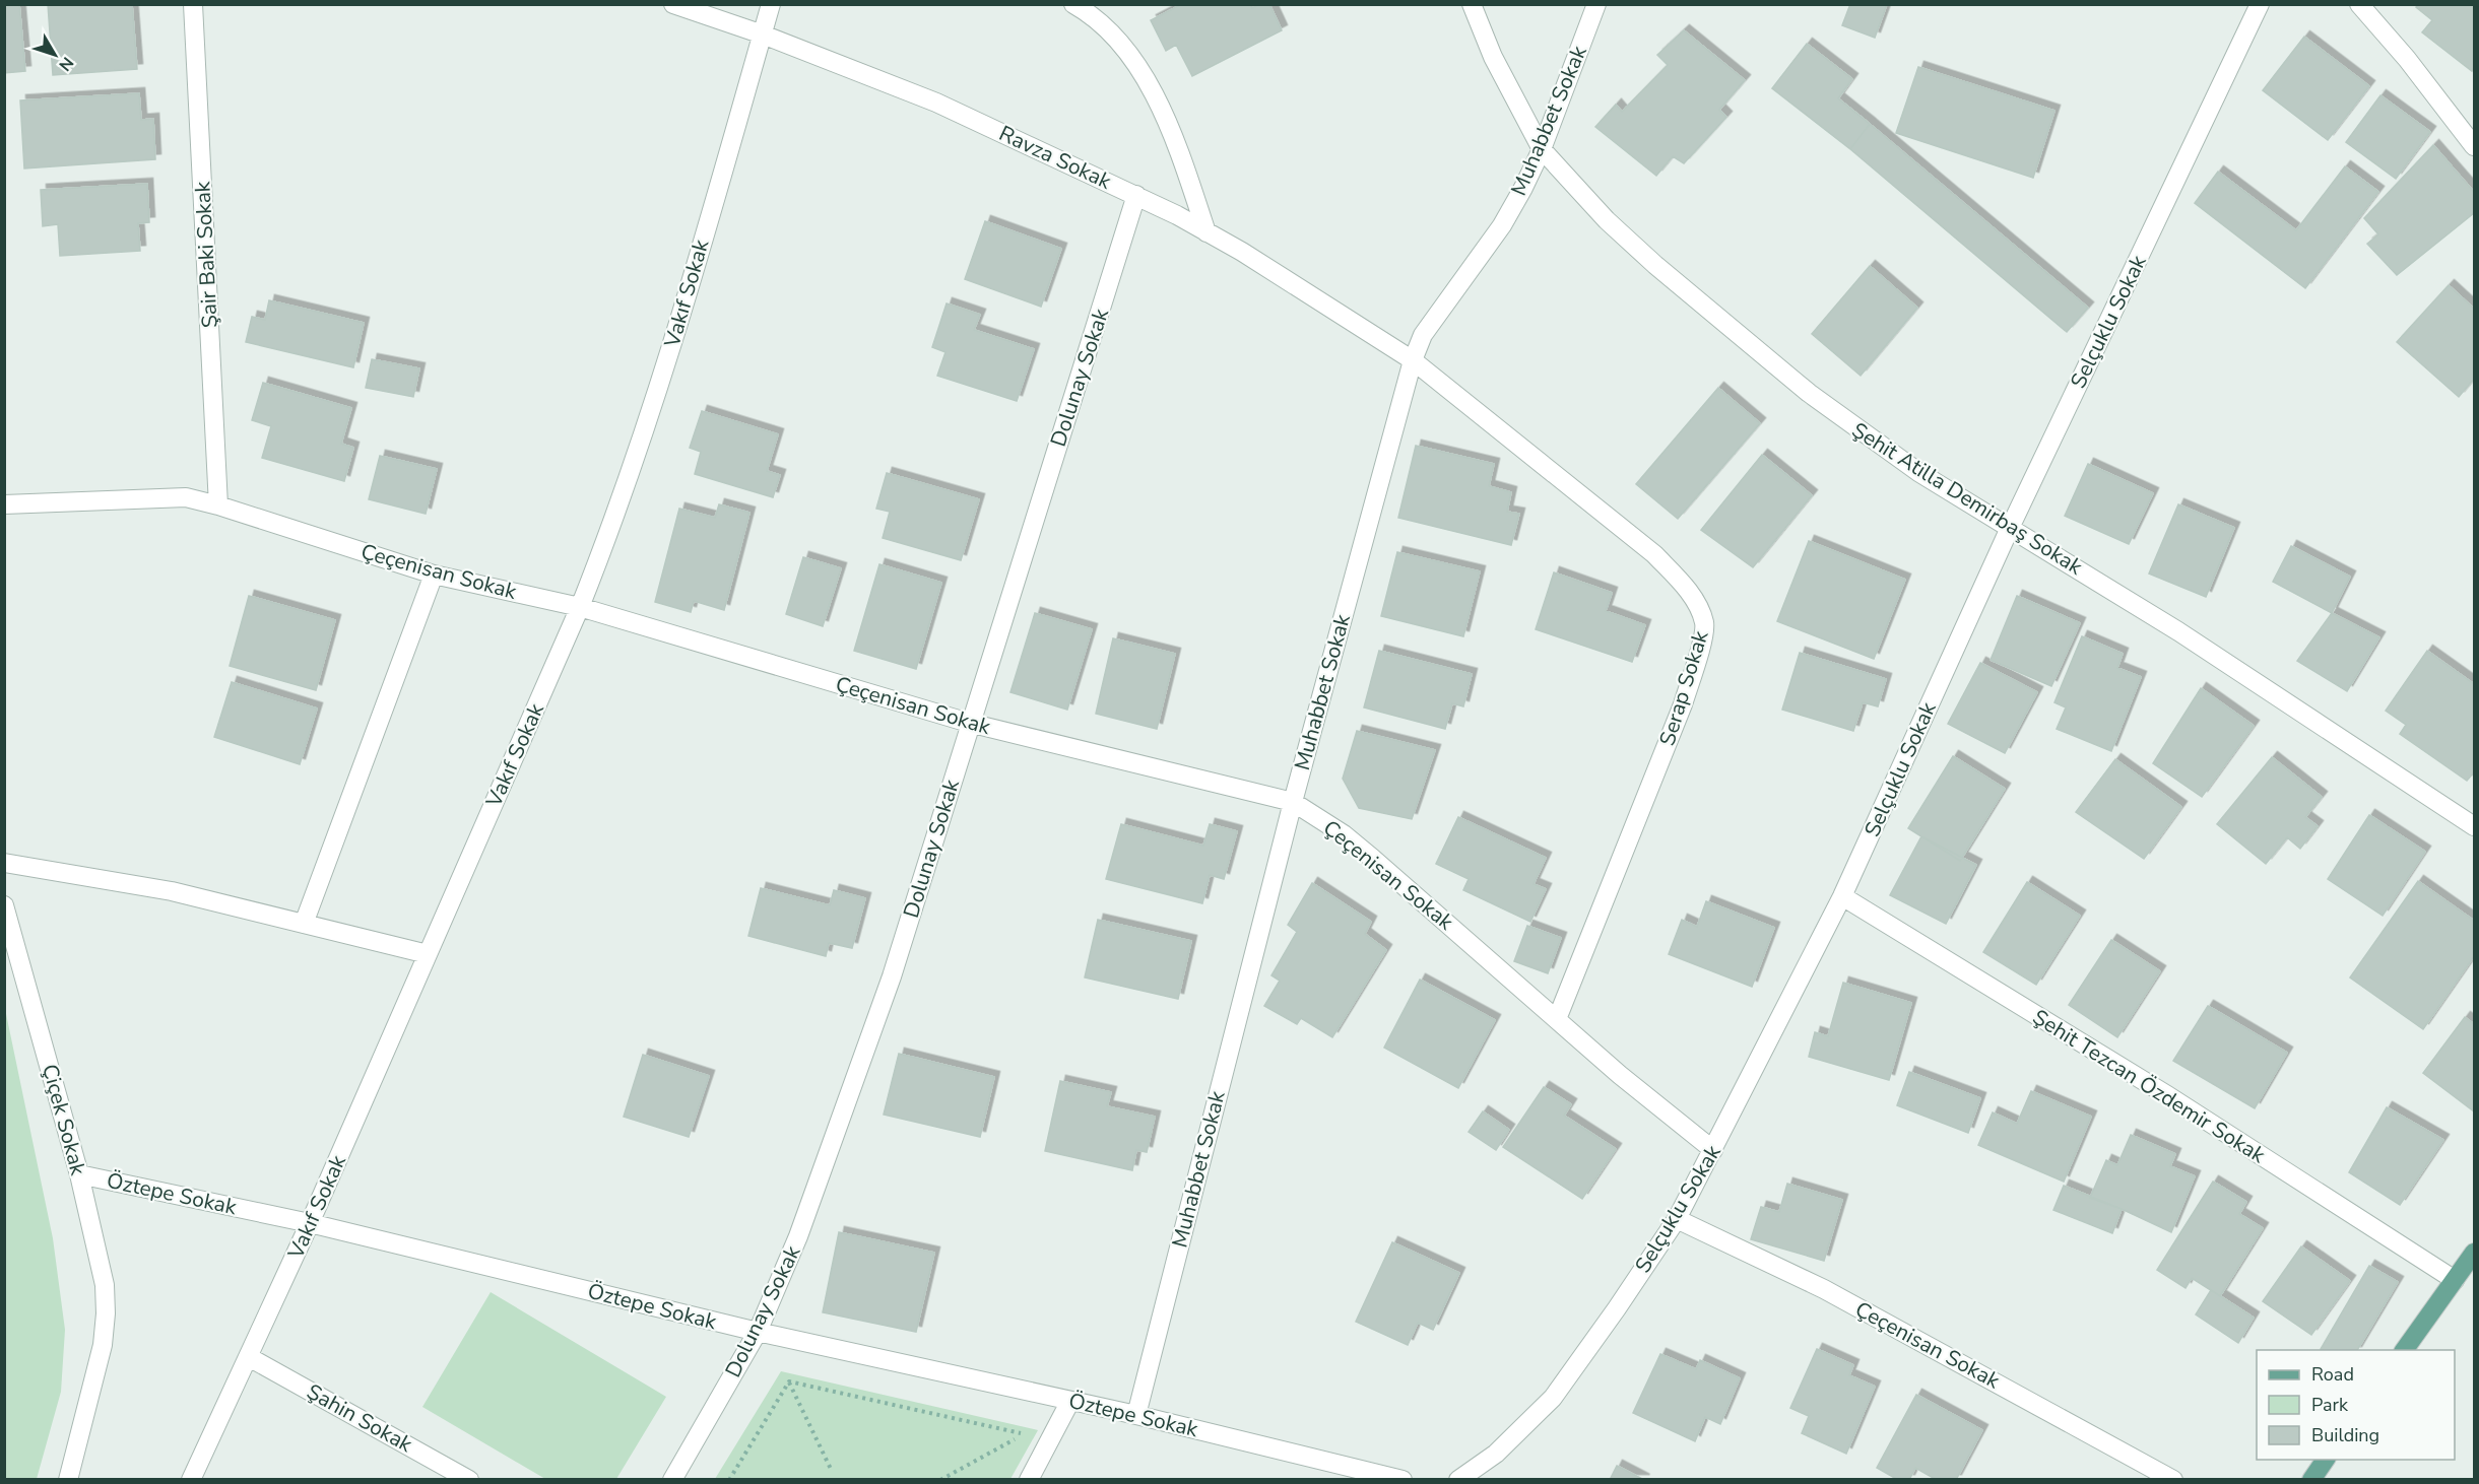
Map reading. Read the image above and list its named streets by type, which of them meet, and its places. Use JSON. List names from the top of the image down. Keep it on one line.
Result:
{"streets":{"street":["Muhabbet Sokak","Ravza Sokak","Şair Baki Sokak","Vakıf Sokak","Selçuklu Sokak","Dolunay Sokak","Şehit Atilla Demirbaş Sokak","Çeçenisan Sokak","Serap Sokak","Şehit Tezcan Özdemir Sokak","Çiçek Sokak","Öztepe Sokak","Şahin Sokak"]},"crossings":[["Muhabbet Sokak","Ravza Sokak"],["Muhabbet Sokak","Şehit Atilla Demirbaş Sokak"],["Muhabbet Sokak","Çeçenisan Sokak"],["Muhabbet Sokak","Serap Sokak"],["Muhabbet Sokak","Öztepe Sokak"],["Ravza Sokak","Vakıf Sokak"],["Ravza Sokak","Dolunay Sokak"],["Ravza Sokak","Serap Sokak"],["Şair Baki Sokak","Çeçenisan Sokak"],["Vakıf Sokak","Çeçenisan Sokak"],["Vakıf Sokak","Öztepe Sokak"],["Vakıf Sokak","Şahin Sokak"],["Selçuklu Sokak","Şehit Atilla Demirbaş Sokak"],["Selçuklu Sokak","Çeçenisan Sokak"],["Selçuklu Sokak","Şehit Tezcan Özdemir Sokak"],["Dolunay Sokak","Çeçenisan Sokak"],["Dolunay Sokak","Öztepe Sokak"],["Çeçenisan Sokak","Serap Sokak"],["Çiçek Sokak","Öztepe Sokak"]],"legend":["Road","Park","Building"],"north":"bottom right"}
